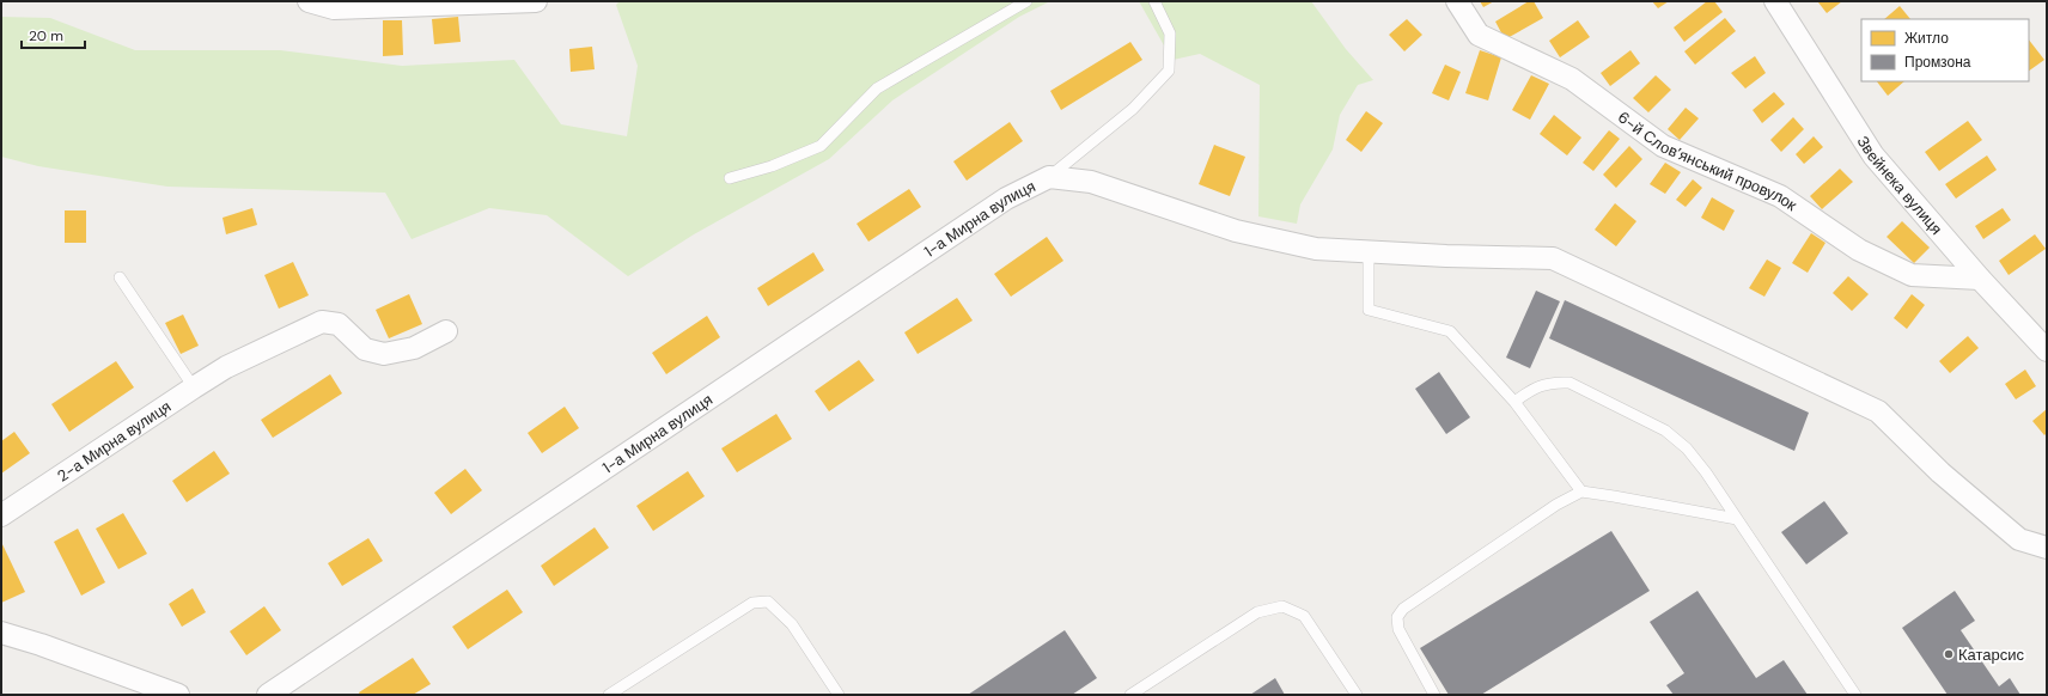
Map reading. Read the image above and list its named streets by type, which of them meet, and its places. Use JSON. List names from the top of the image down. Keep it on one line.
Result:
{"streets":{"street":["6-й Слов’янський провулок","Звейнека вулиця","1-а Мирна вулиця","2-а Мирна вулиця"]},"crossings":[["6-й Слов’янський провулок","Звейнека вулиця"]],"places":["Катарсис"],"legend":["Житло","Промзона"],"scale_bar":"20 m"}
